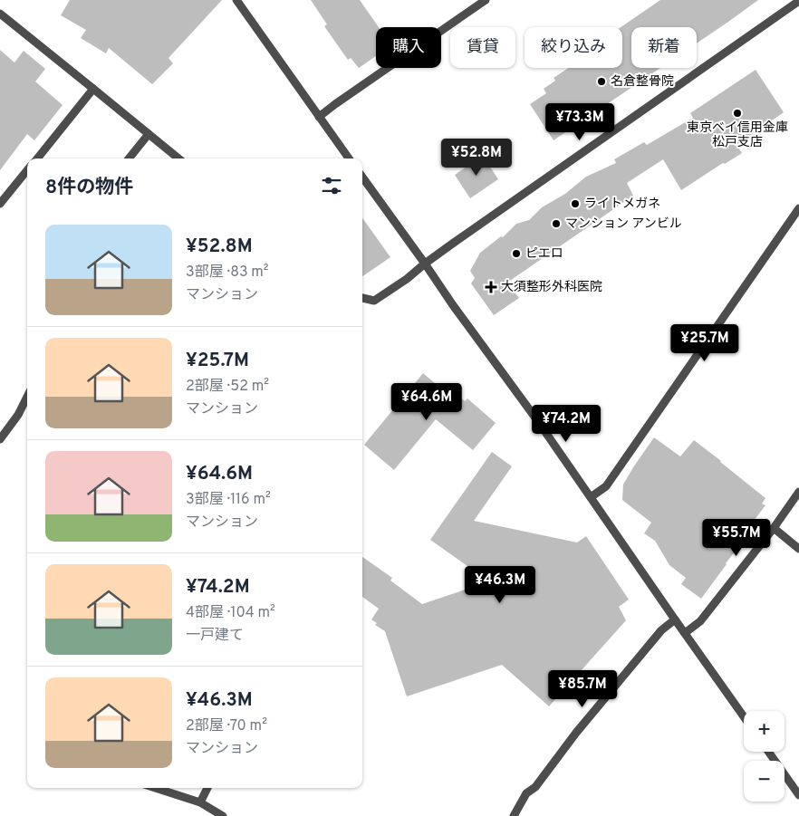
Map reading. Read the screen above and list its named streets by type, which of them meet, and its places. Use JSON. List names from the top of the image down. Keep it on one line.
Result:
{"places":{"other":["名倉整骨院","東京ベイ信用金庫 松戸支店","ライトメガネ","マンション アンビル","ピエロ"],"health":["大須整形外科医院"]},"page":{"chip":["購入","賃貸","絞り込み","新着"],"price":["¥73.3M","¥52.8M","¥25.7M","¥64.6M","¥74.2M","¥55.7M","¥46.3M","¥85.7M"],"heading":"8件の物件","list":[{"name":"¥52.8M","note":"3部屋 · 83 m² · マンション"},{"name":"¥25.7M","note":"2部屋 · 52 m² · マンション"},{"name":"¥64.6M","note":"3部屋 · 116 m² · マンション"},{"name":"¥74.2M","note":"4部屋 · 104 m² · 一戸建て"},{"name":"¥46.3M","note":"2部屋 · 70 m² · マンション"}],"map_buttons":["+","−"]}}
